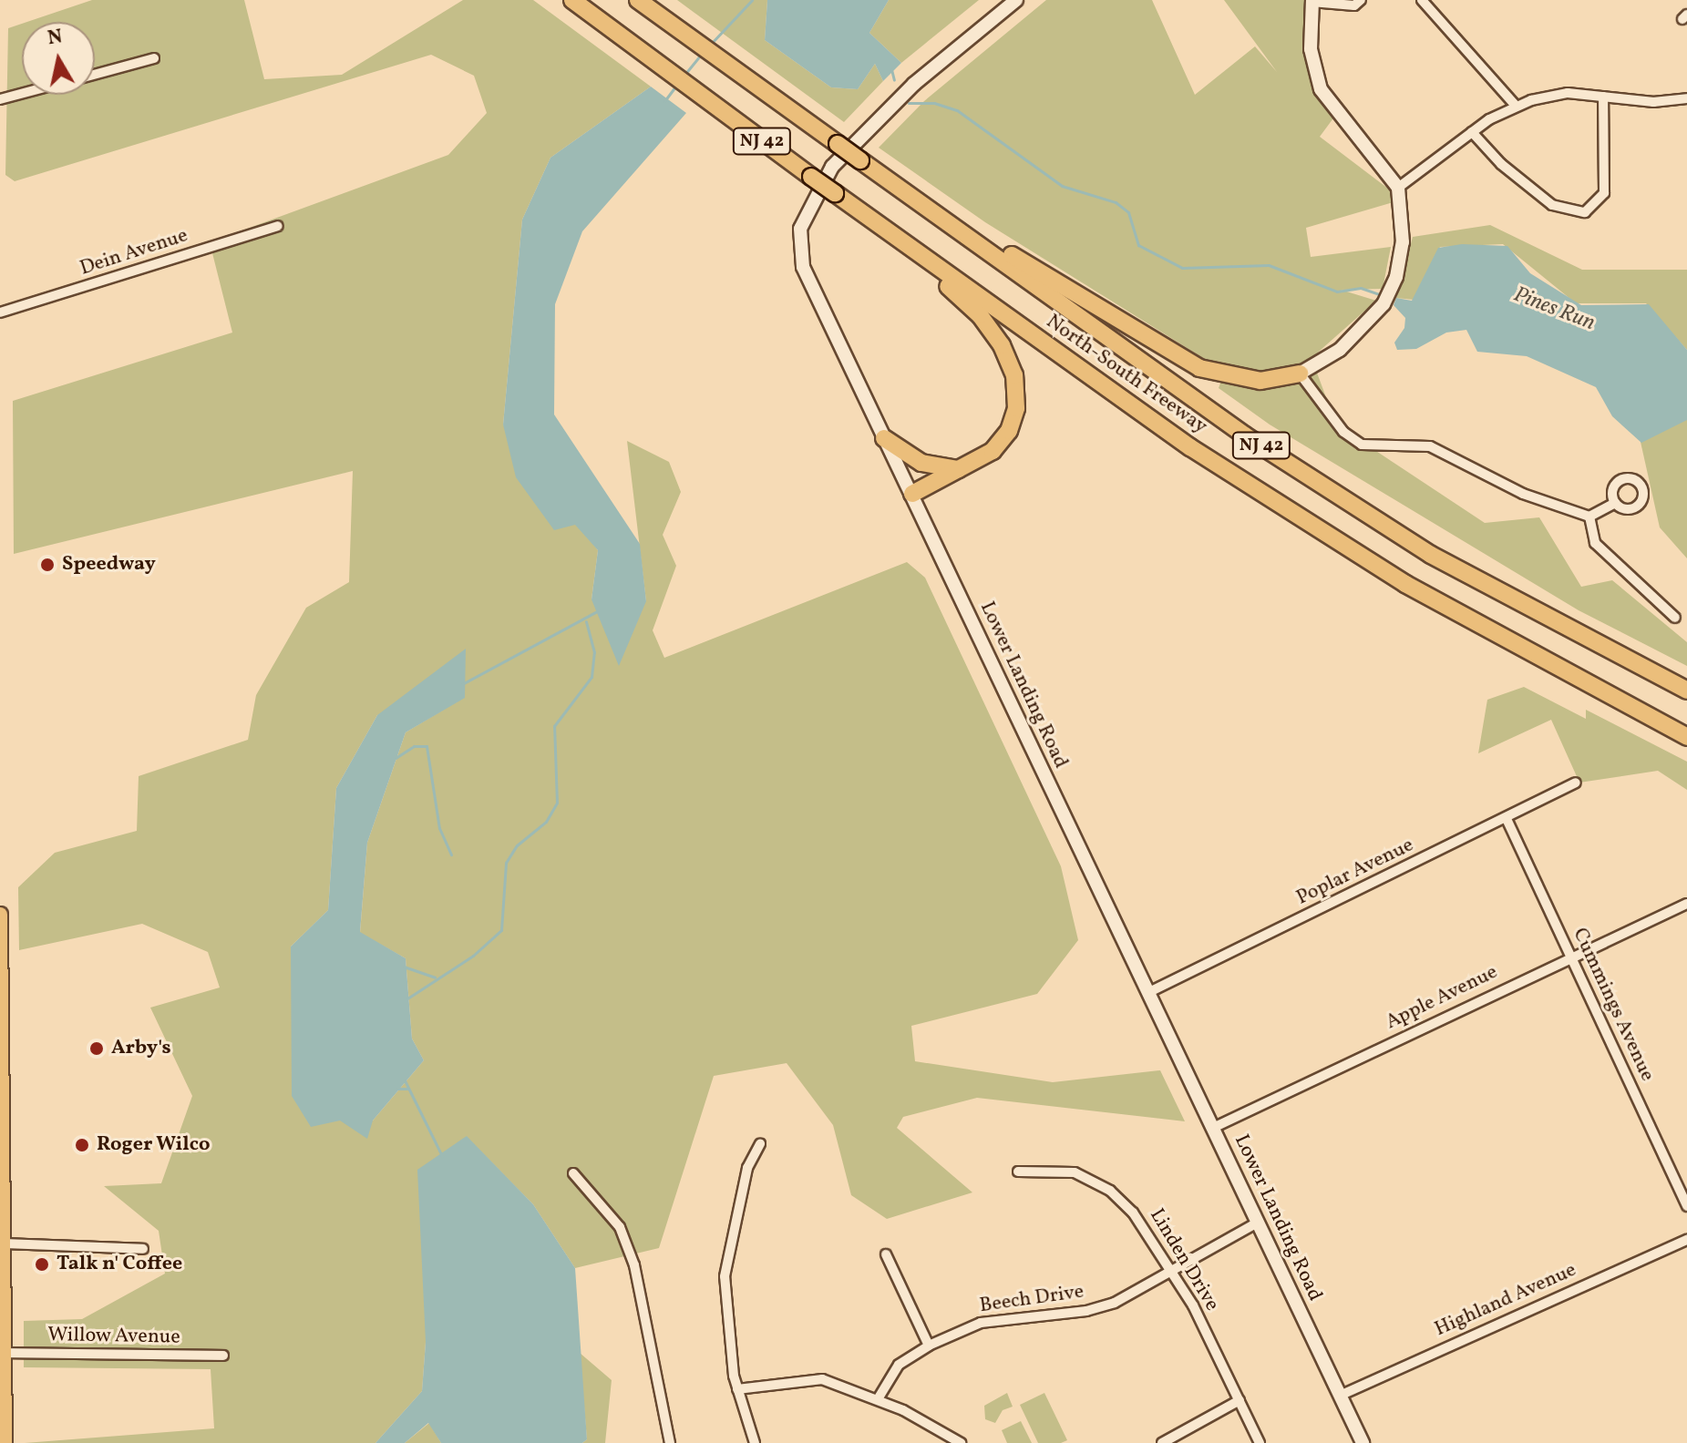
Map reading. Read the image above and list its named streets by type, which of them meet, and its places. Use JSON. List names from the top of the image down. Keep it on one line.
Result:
{"streets":{"highway":["NJ 42","North-South Freeway"],"main road":["Lower Landing Road"],"street":["Dein Avenue","Poplar Avenue","Apple Avenue","Cummings Avenue","Linden Drive","Beech Drive","Highland Avenue","Willow Avenue"]},"crossings":[["Lower Landing Road","Poplar Avenue"],["Lower Landing Road","Apple Avenue"],["Lower Landing Road","Beech Drive"],["Lower Landing Road","Highland Avenue"],["Poplar Avenue","Cummings Avenue"],["Apple Avenue","Cummings Avenue"],["Linden Drive","Beech Drive"]],"water":["Pines Run"],"places":["Speedway","Arby's","Roger Wilco","Talk n' Coffee"],"north":"top"}
